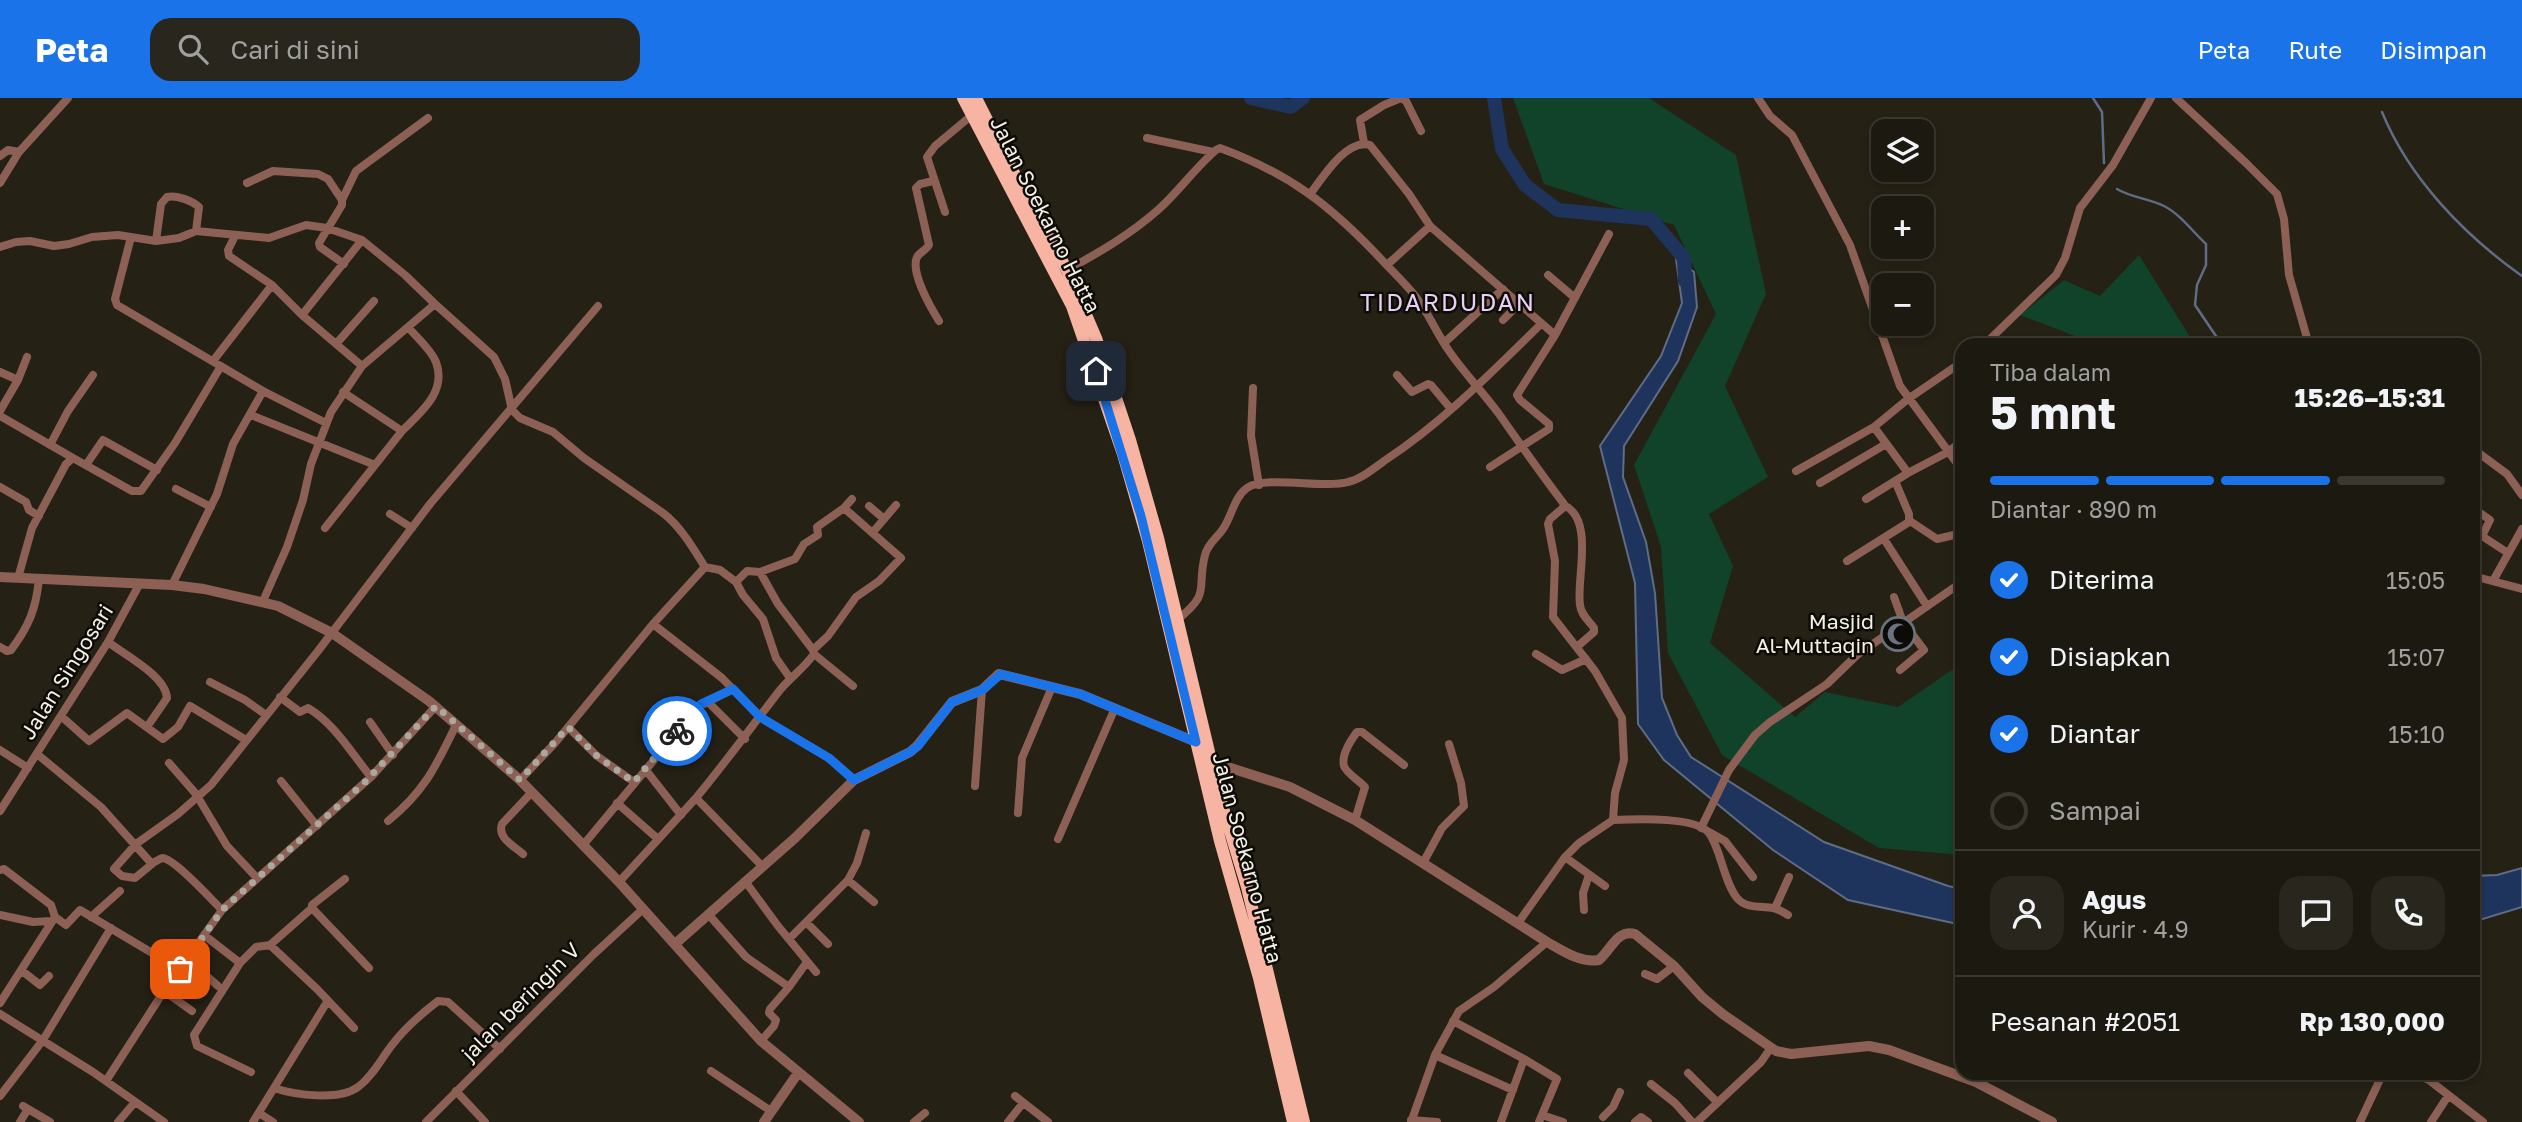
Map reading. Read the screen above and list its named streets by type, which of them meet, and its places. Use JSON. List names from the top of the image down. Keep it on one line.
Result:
{"streets":{"highway":["Jalan Soekarno Hatta"],"street":["Jalan Singosari","jalan beringin V"]},"districts":["TIDARDUDAN"],"places":{"mosque":["Masjid Al-Muttaqin"]},"page":{"header":"Peta","search":"Cari di sini","nav":["Peta","Rute","Disimpan"],"map_buttons":["+","−"],"heading":["5 mnt","Tiba dalam","15:26–15:31"],"panel":["Agus","Kurir · 4.9","Pesanan #2051","Rp 130,000"],"bar":"Diantar · 890 m","list":[["Diterima","15:05"],["Disiapkan","15:07"],["Diantar","15:10"],"Sampai"]}}
